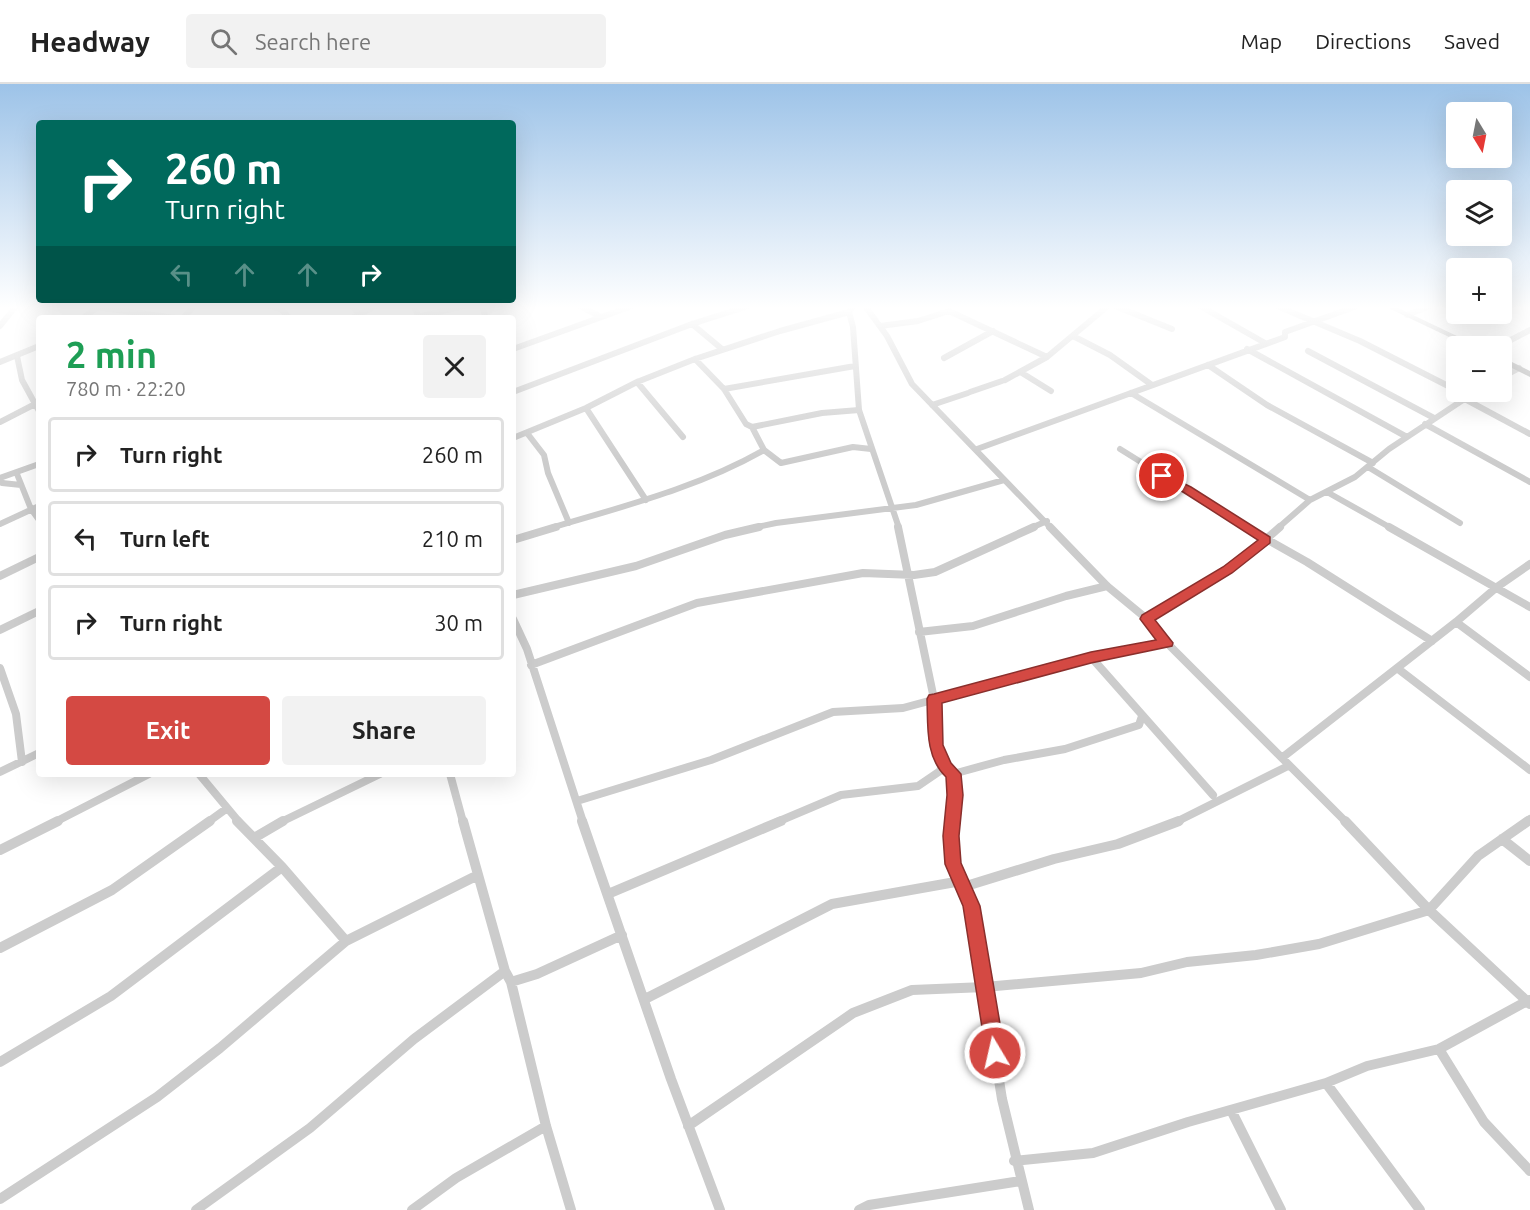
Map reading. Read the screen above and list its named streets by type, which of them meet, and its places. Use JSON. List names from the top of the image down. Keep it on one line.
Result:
{"north":"bottom","page":{"header":"Headway","search":"Search here","nav":["Map","Directions","Saved"],"map_buttons":["+","−"],"turn":["260 m","Turn right"],"heading":["2 min","780 m · 22:20"],"list":[{"name":"Turn right","value":"260 m"},{"name":"Turn left","value":"210 m"},{"name":"Turn right","value":"30 m"}],"buttons":["Exit","Share"]}}
